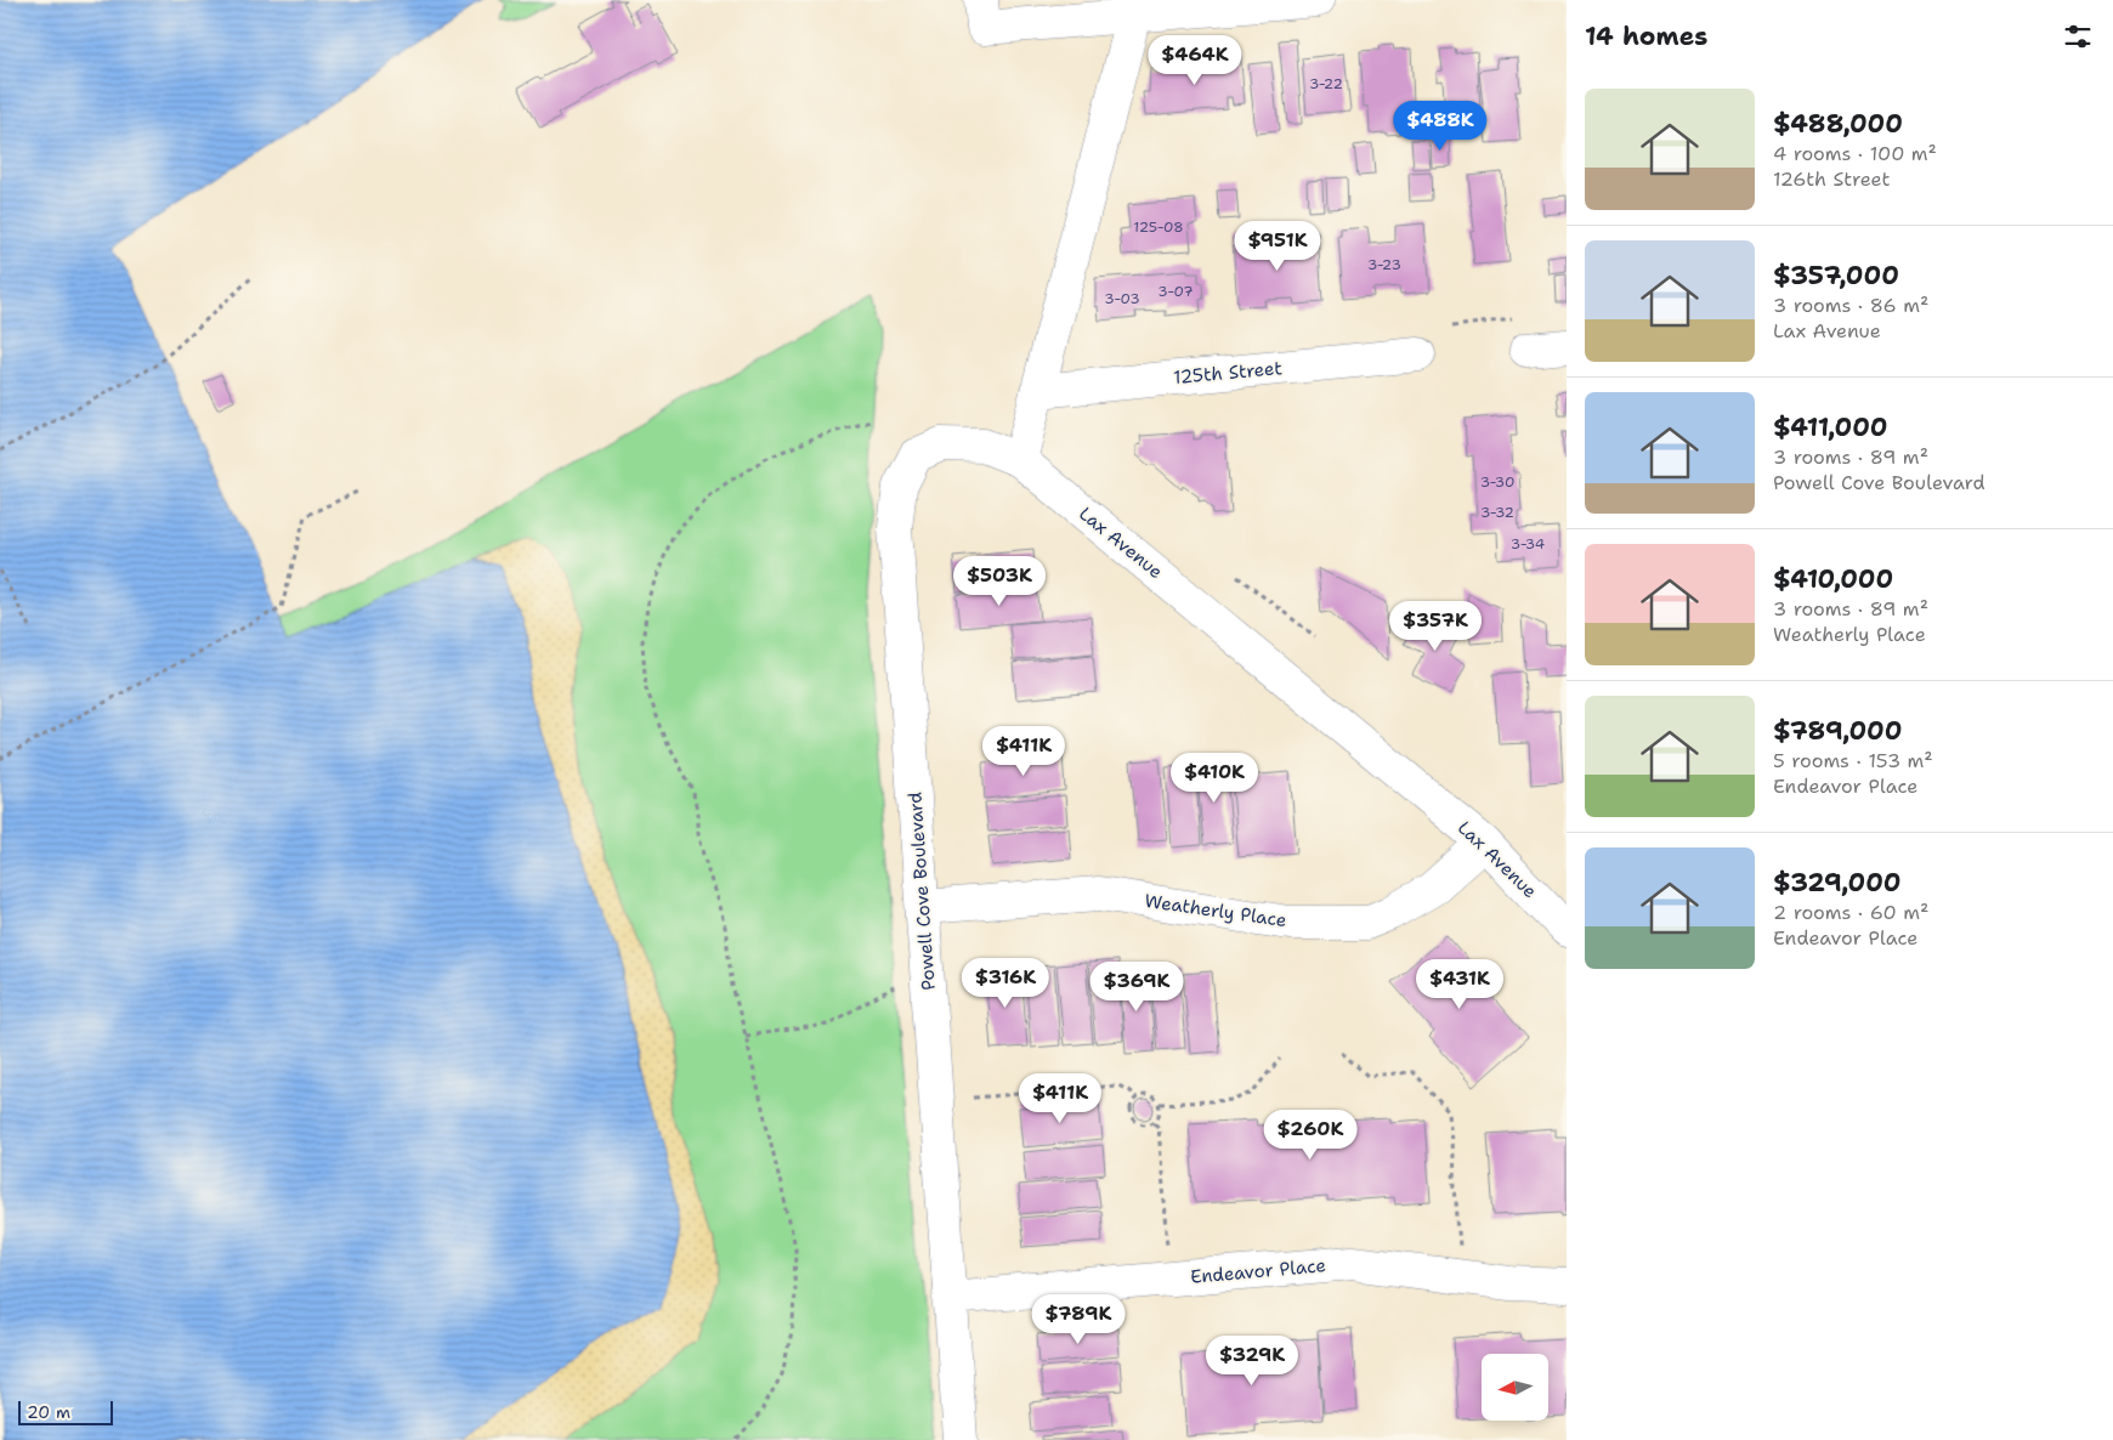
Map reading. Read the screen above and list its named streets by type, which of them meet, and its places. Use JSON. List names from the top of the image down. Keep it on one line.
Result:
{"streets":{"street":["125th Street","Lax Avenue","Powell Cove Boulevard","Weatherly Place","Endeavor Place"]},"crossings":[["Lax Avenue","Powell Cove Boulevard"],["Lax Avenue","Weatherly Place"],["Powell Cove Boulevard","Weatherly Place"],["Powell Cove Boulevard","Endeavor Place"]],"house_numbers":["3-22","125-08","3-23","3-07","3-03","3-30","3-32","3-34"],"scale_bar":"20 m","north":"left","page":{"heading":"14 homes","price":["$464K","$488K","$951K","$503K","$357K","$411K","$410K","$316K","$431K","$369K","$411K","$260K","$789K","$329K"],"list":[{"name":"$488,000","note":"4 rooms · 100 m² · 126th Street"},{"name":"$357,000","note":"3 rooms · 86 m² · Lax Avenue"},{"name":"$411,000","note":"3 rooms · 89 m² · Powell Cove Boulevard"},{"name":"$410,000","note":"3 rooms · 89 m² · Weatherly Place"},{"name":"$789,000","note":"5 rooms · 153 m² · Endeavor Place"},{"name":"$329,000","note":"2 rooms · 60 m² · Endeavor Place"}],"scale":"20 m"}}
